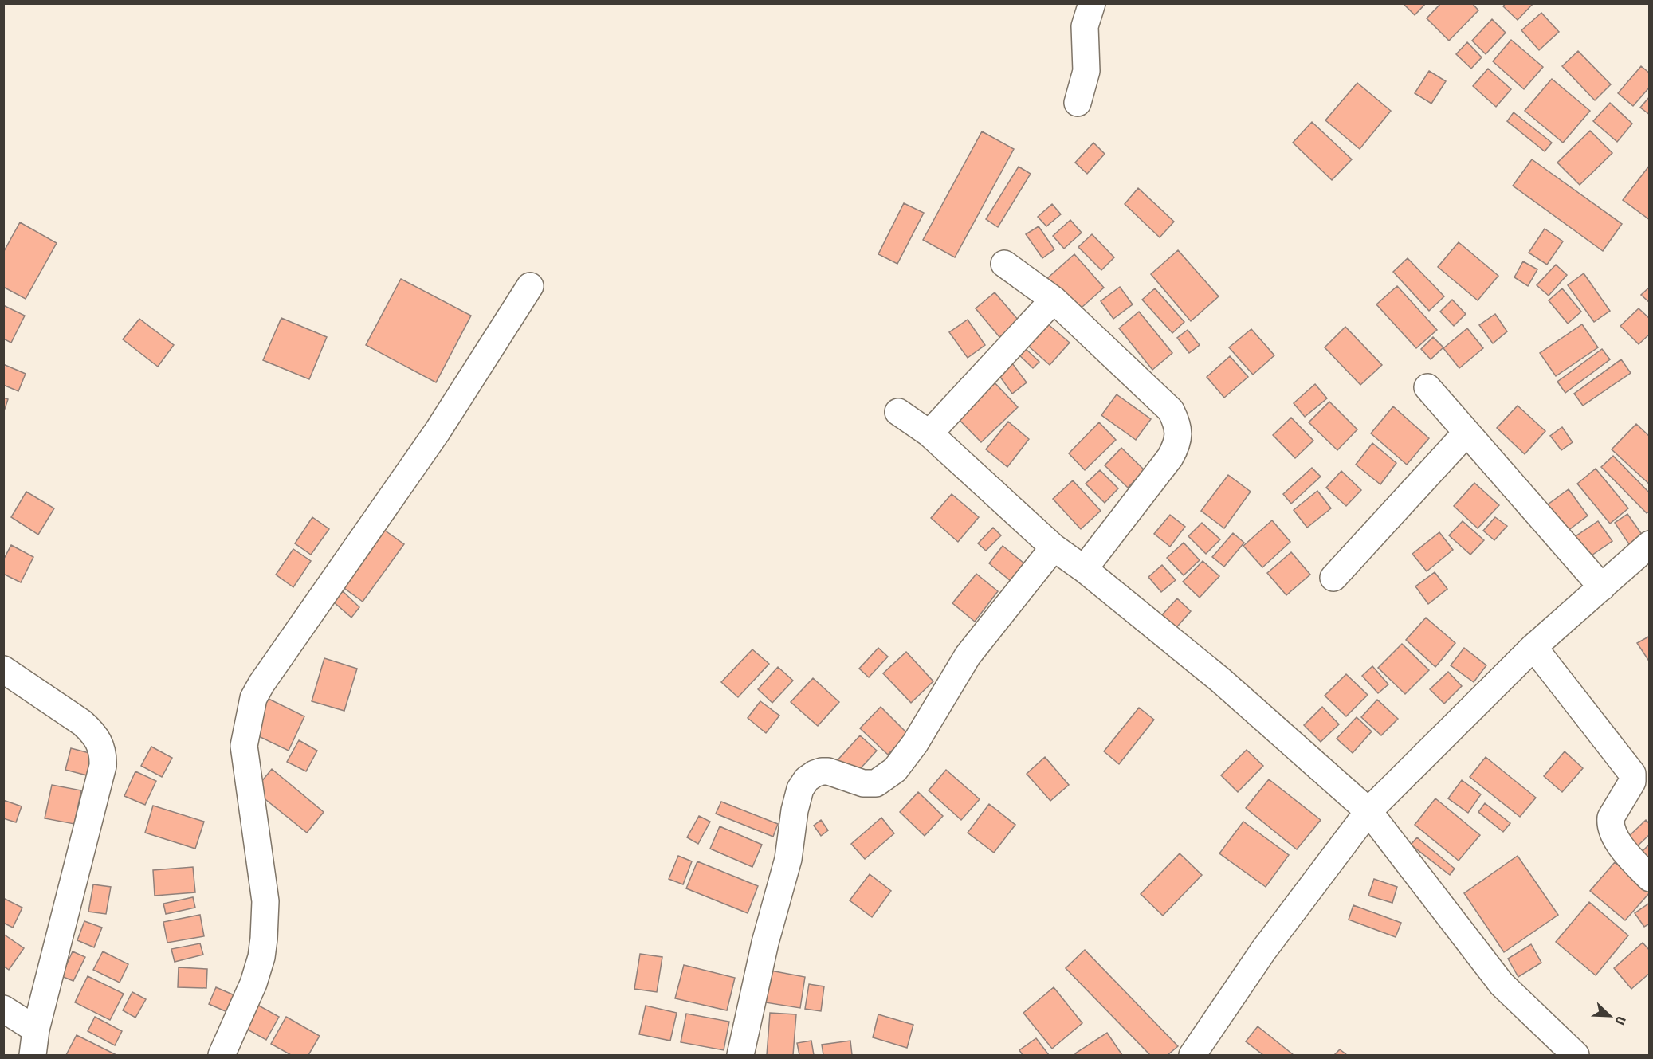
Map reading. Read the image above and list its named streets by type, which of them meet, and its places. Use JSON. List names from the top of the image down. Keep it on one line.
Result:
{"north":"bottom right"}
